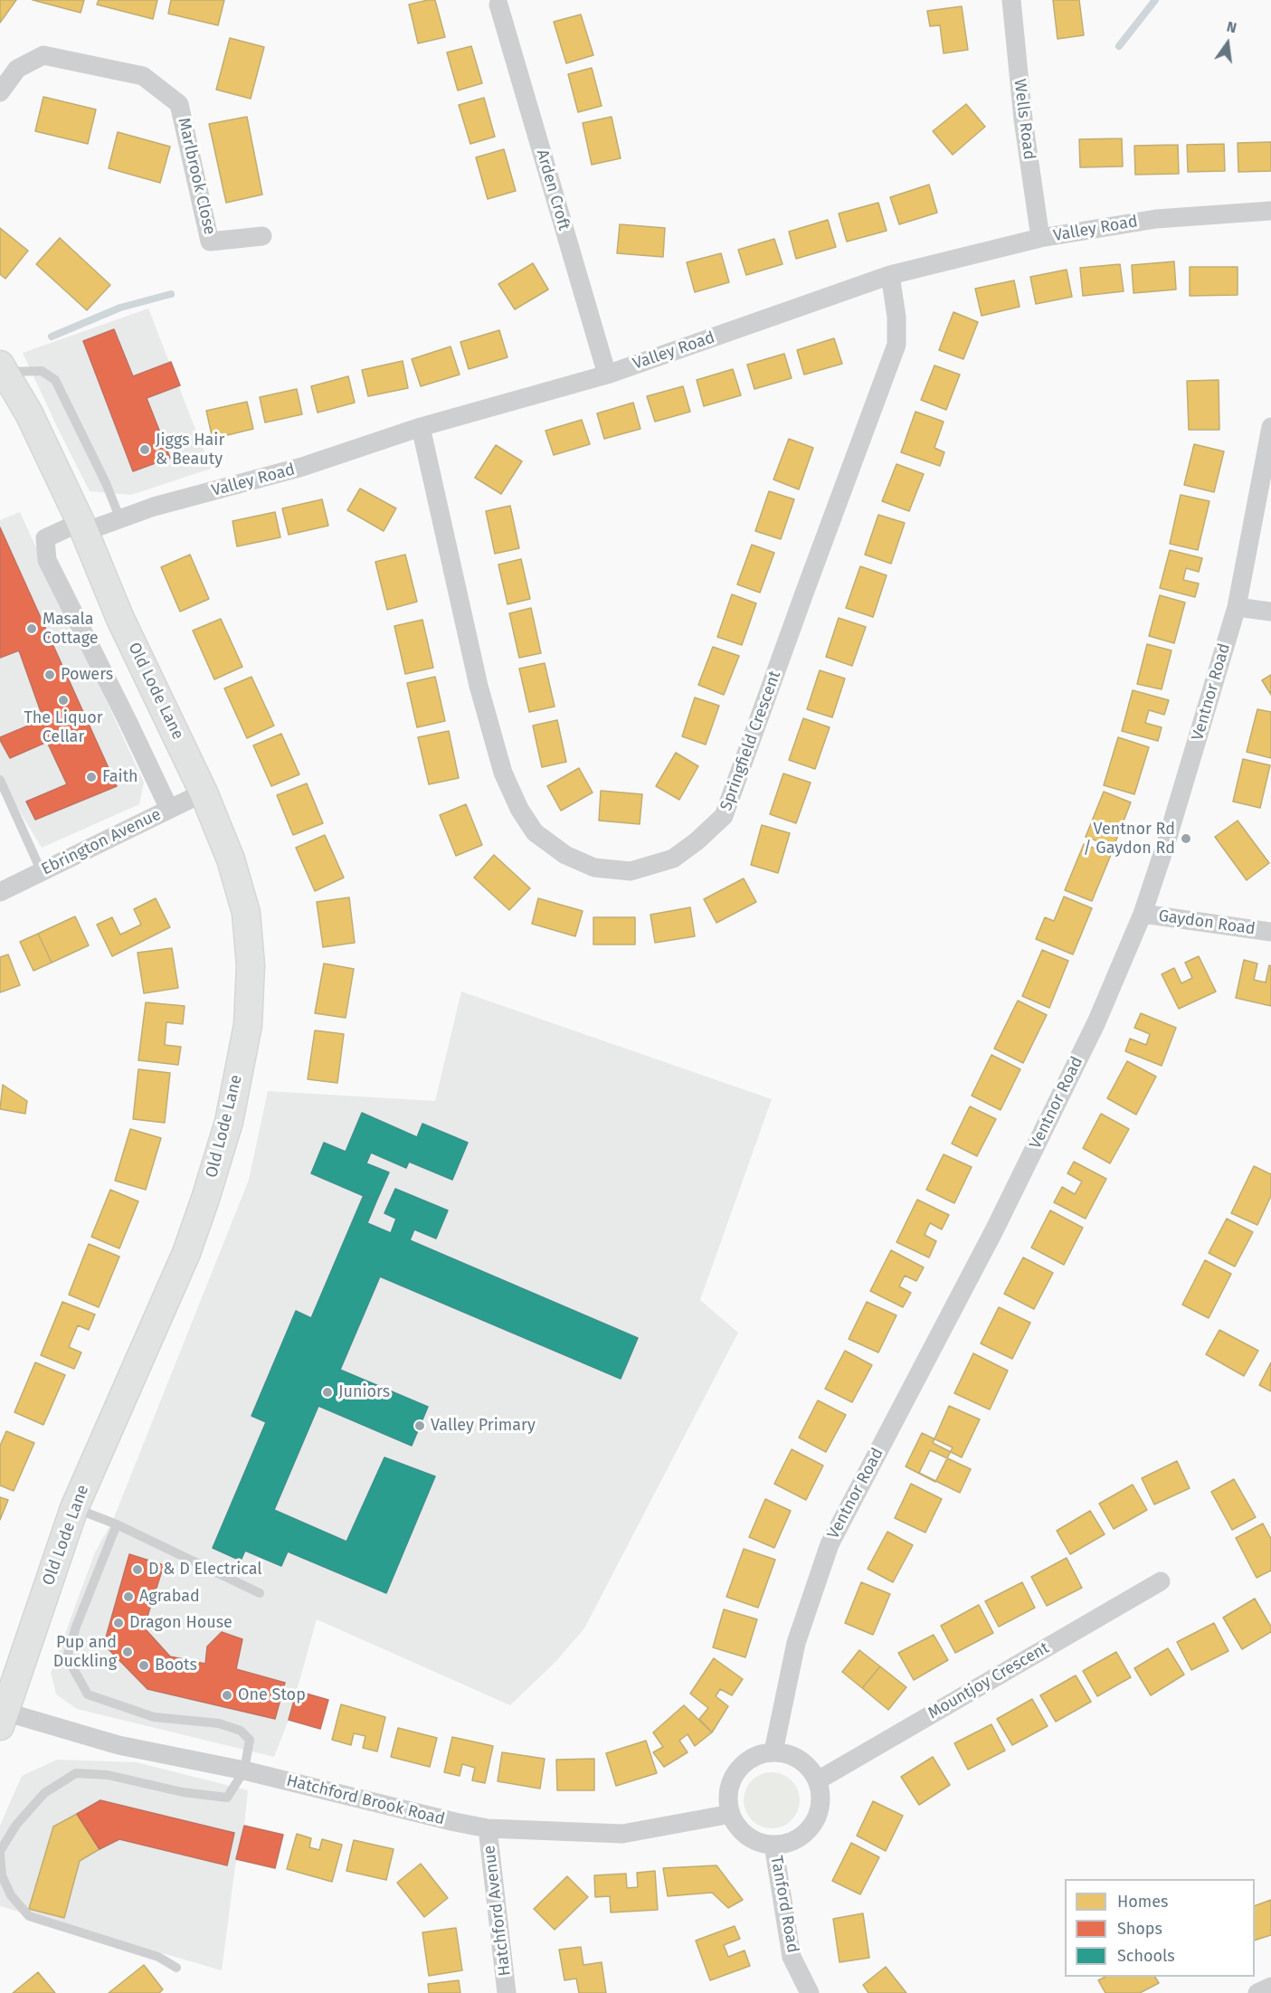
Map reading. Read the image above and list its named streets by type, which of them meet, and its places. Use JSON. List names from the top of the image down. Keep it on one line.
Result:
{"streets":{"street":["Wells Road","Marlbrook Close","Arden Croft","Valley Road","Old Lode Lane","Ventnor Road","Springfield Crescent","Ebrington Avenue","Gaydon Road","Mountjoy Crescent","Hatchford Brook Road","Tanford Road","Hatchford Avenue"]},"crossings":[["Wells Road","Valley Road"],["Arden Croft","Valley Road"],["Valley Road","Old Lode Lane"],["Valley Road","Springfield Crescent"],["Old Lode Lane","Ebrington Avenue"],["Old Lode Lane","Hatchford Brook Road"],["Ventnor Road","Gaydon Road"],["Ventnor Road","Mountjoy Crescent"],["Ventnor Road","Hatchford Brook Road"],["Ventnor Road","Tanford Road"],["Mountjoy Crescent","Hatchford Brook Road"],["Mountjoy Crescent","Tanford Road"],["Hatchford Brook Road","Tanford Road"],["Hatchford Brook Road","Hatchford Avenue"]],"places":["Jiggs Hair & Beauty","Masala Cottage","Powers","The Liquor Cellar","Faith","Ventnor Rd / Gaydon Rd","Juniors","Valley Primary","D & D Electrical","Agrabad","Dragon House","Pup and Duckling","Boots","One Stop"],"legend":["Homes","Shops","Schools"],"north":"top"}
